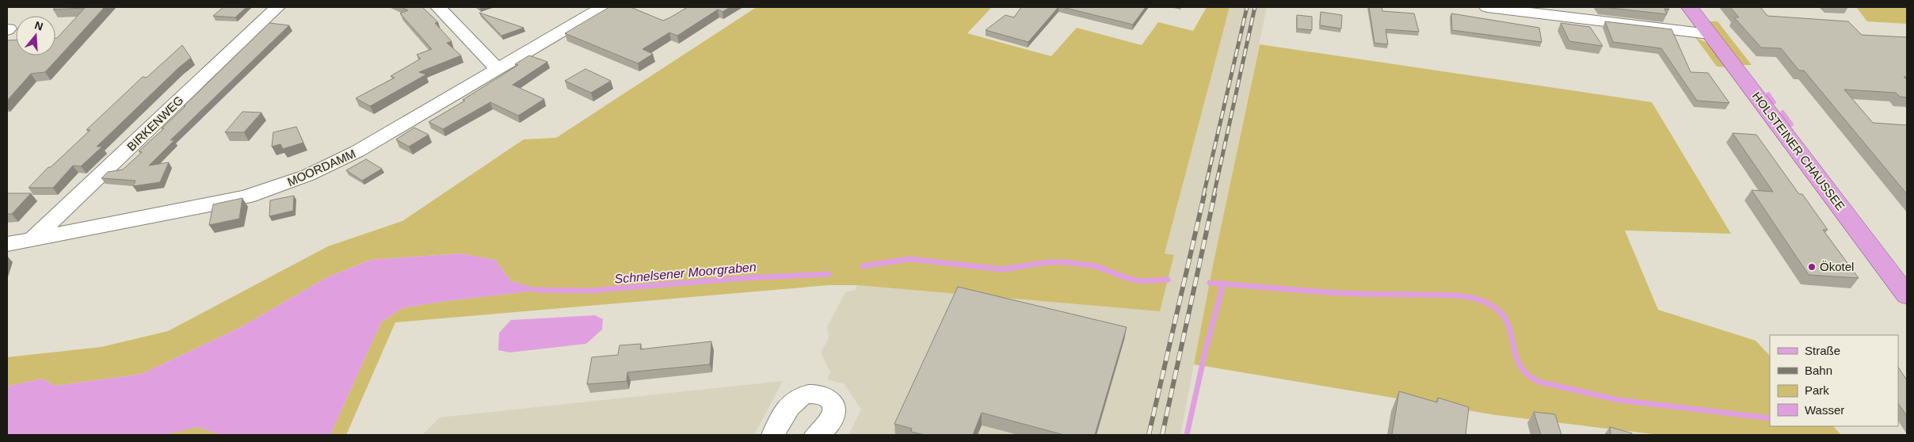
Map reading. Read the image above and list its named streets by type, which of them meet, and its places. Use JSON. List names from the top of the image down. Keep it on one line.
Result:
{"streets":{"main road":["HOLSTEINER CHAUSSEE"],"street":["BIRKENWEG","MOORDAMM"]},"crossings":[["BIRKENWEG","MOORDAMM"]],"water":["Schnelsener Moorgraben"],"places":["Ökotel"],"legend":["Straße","Bahn","Park","Wasser"],"north":"top"}
